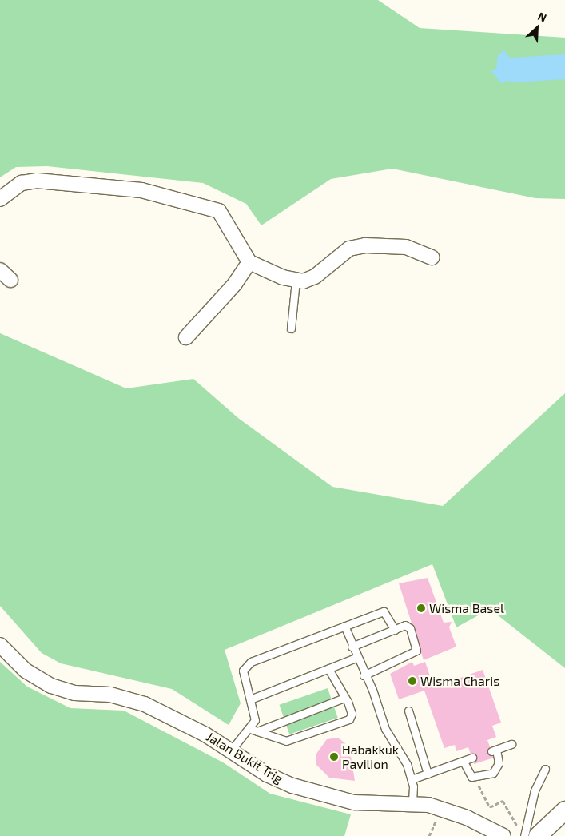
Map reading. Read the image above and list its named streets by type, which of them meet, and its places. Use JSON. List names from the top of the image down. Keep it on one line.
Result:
{"streets":{"street":["Jalan Bukit Trig"]},"places":["Wisma Basel","Wisma Charis","Habakkuk Pavilion"],"north":"top right"}
